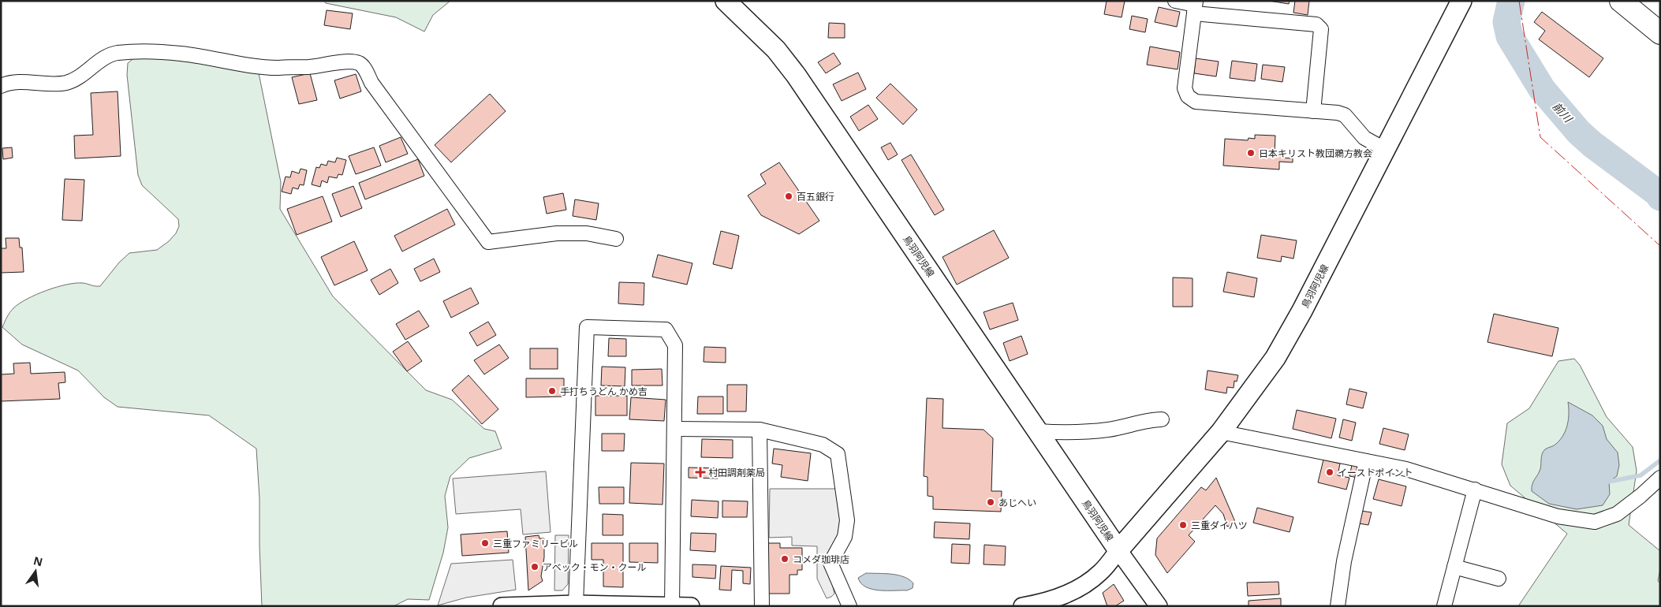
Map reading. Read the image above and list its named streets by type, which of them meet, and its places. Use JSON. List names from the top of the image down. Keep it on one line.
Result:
{"streets":{"main road":["鳥羽阿児線"]},"water":["前川"],"places":{"other":["日本キリスト教団鵜方教会","百五銀行","手打ちうどん かめ吉","イーストポイント","あじへい","三重ダイハツ","三重ファミリービル","コメダ珈琲店","アベック・モン・クール"],"health":["村田調剤薬局"]},"north":"top"}
